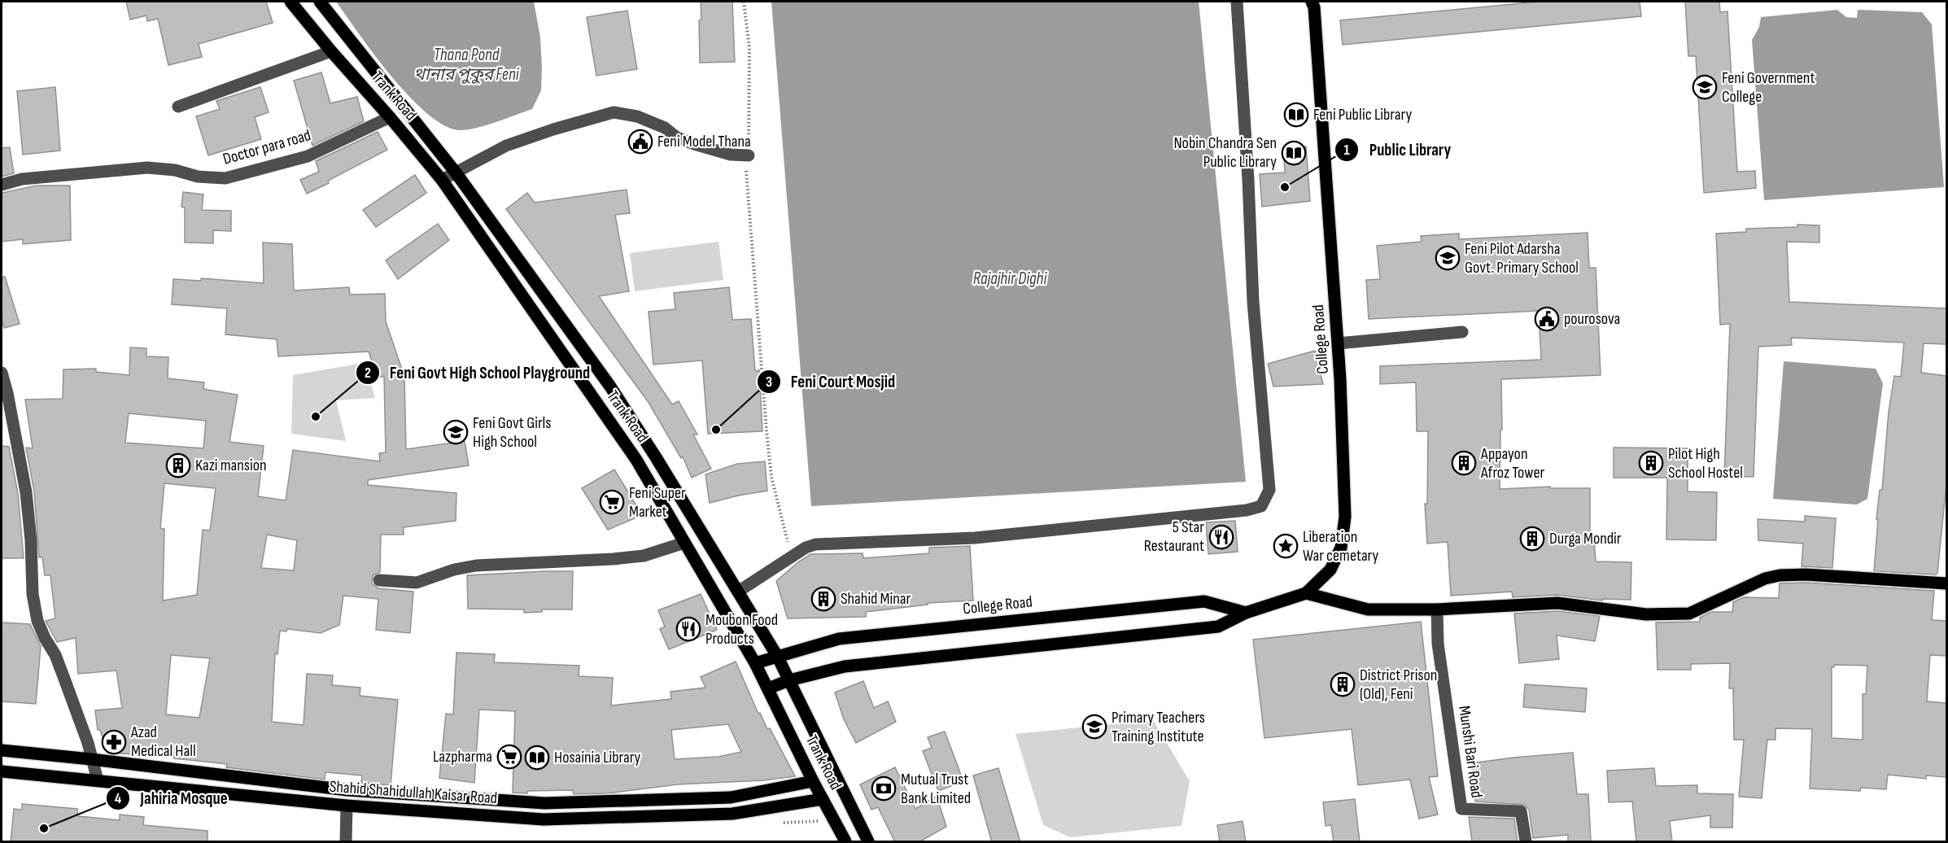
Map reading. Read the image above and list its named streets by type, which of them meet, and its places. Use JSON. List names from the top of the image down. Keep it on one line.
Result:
{"streets":{"main road":["Trank Road","College Road","Shahid Shahidullah Kaisar Road"],"street":["Doctor para road","Munshi Bari Road"]},"crossings":[["Trank Road","Doctor para road"],["Trank Road","College Road"],["Trank Road","Shahid Shahidullah Kaisar Road"]],"water":["Thana Pond থানার পুকুর Feni","Rajajhir Dighi"],"places":{"school or university":["Feni Government College","Feni Pilot Adarsha Govt. Primary School","Feni Govt Girls High School","Primary Teachers Training Institute"],"library":["Feni Public Library","Nobin Chandra Sen Public Library","Hosainia Library"],"public building":["Feni Model Thana","pourosova"],"other":["Public Library","Feni Govt High School Playground","Feni Court Mosjid","Jahiria Mosque"],"building":["Appayon Afroz Tower","Pilot High School Hostel","Kazi mansion","Durga Mondir","Shahid Minar","District Prison (Old), Feni"],"supermarket":["Feni Super Market","Lazpharma"],"restaurant":["5 Star Restaurant","Moubon Food Products"],"place":["Liberation War cemetary"],"pharmacy":["Azad Medical Hall"],"bank":["Mutual Trust Bank Limited"]}}
